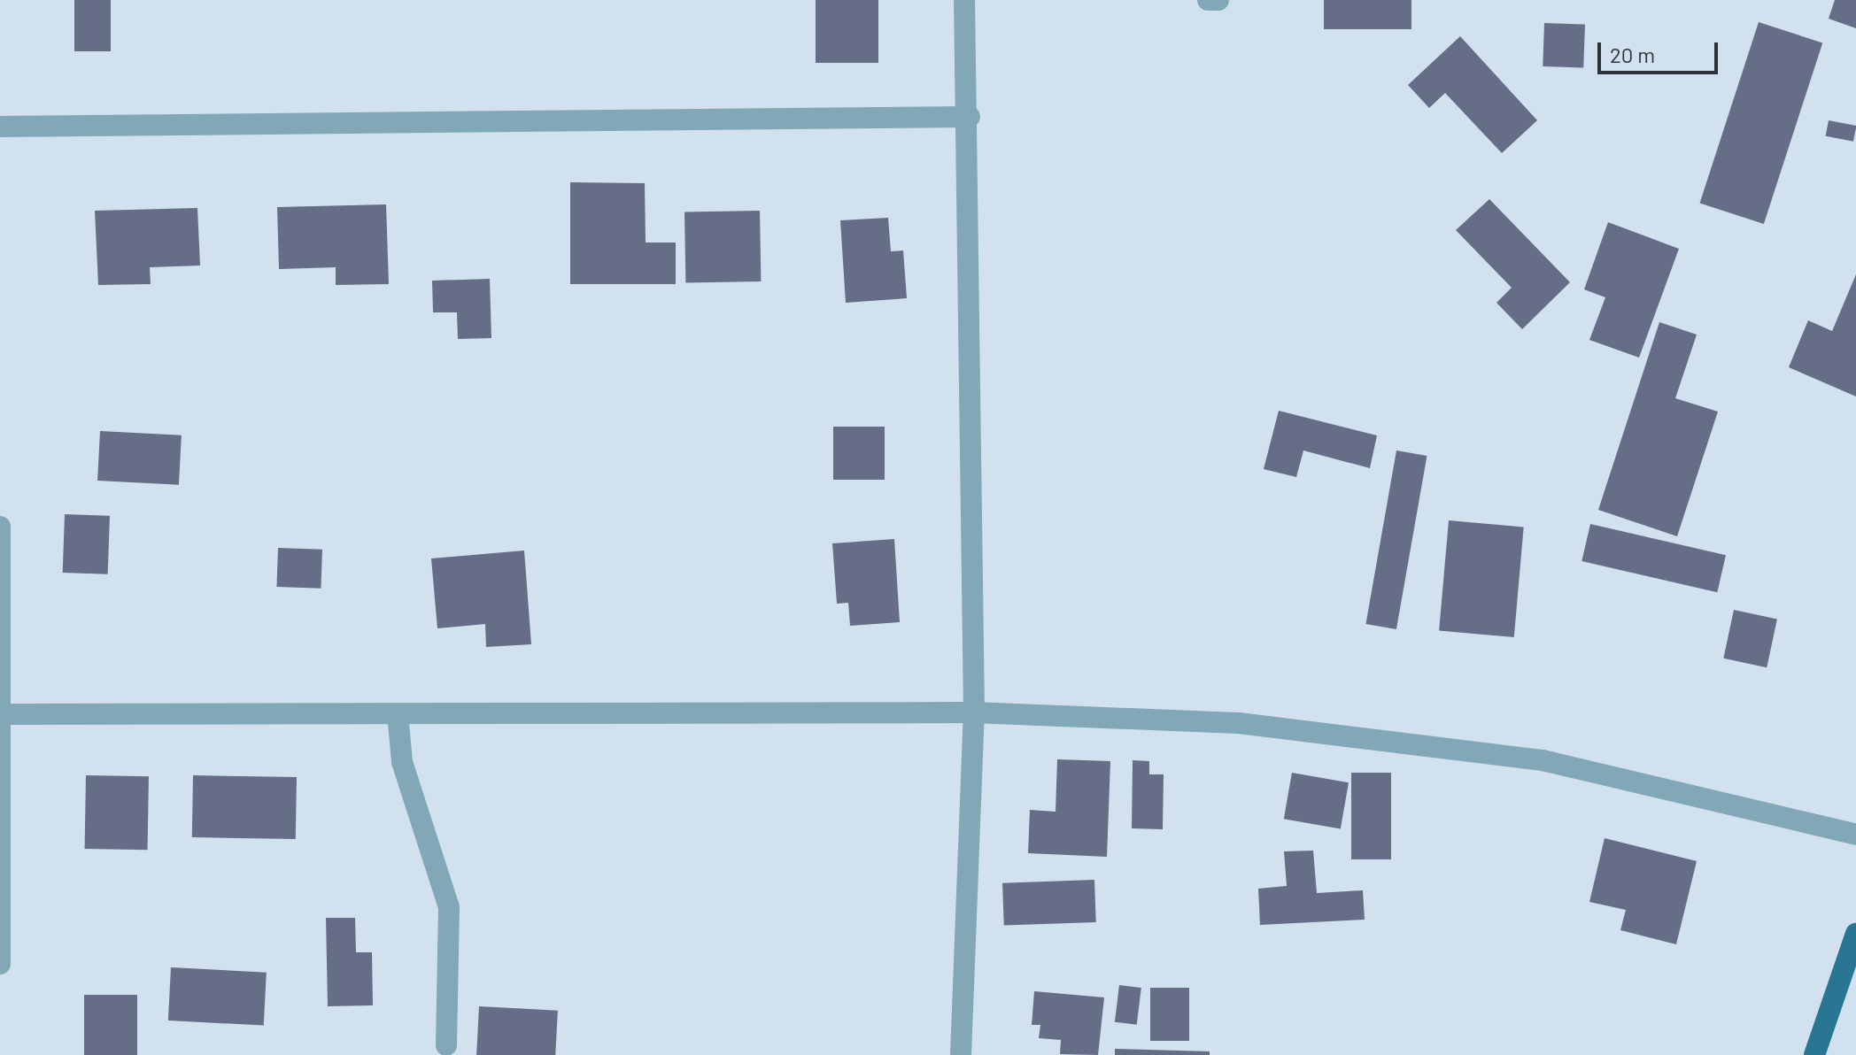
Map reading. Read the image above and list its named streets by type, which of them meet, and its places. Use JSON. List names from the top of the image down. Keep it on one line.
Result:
{"scale_bar":"20 m"}
